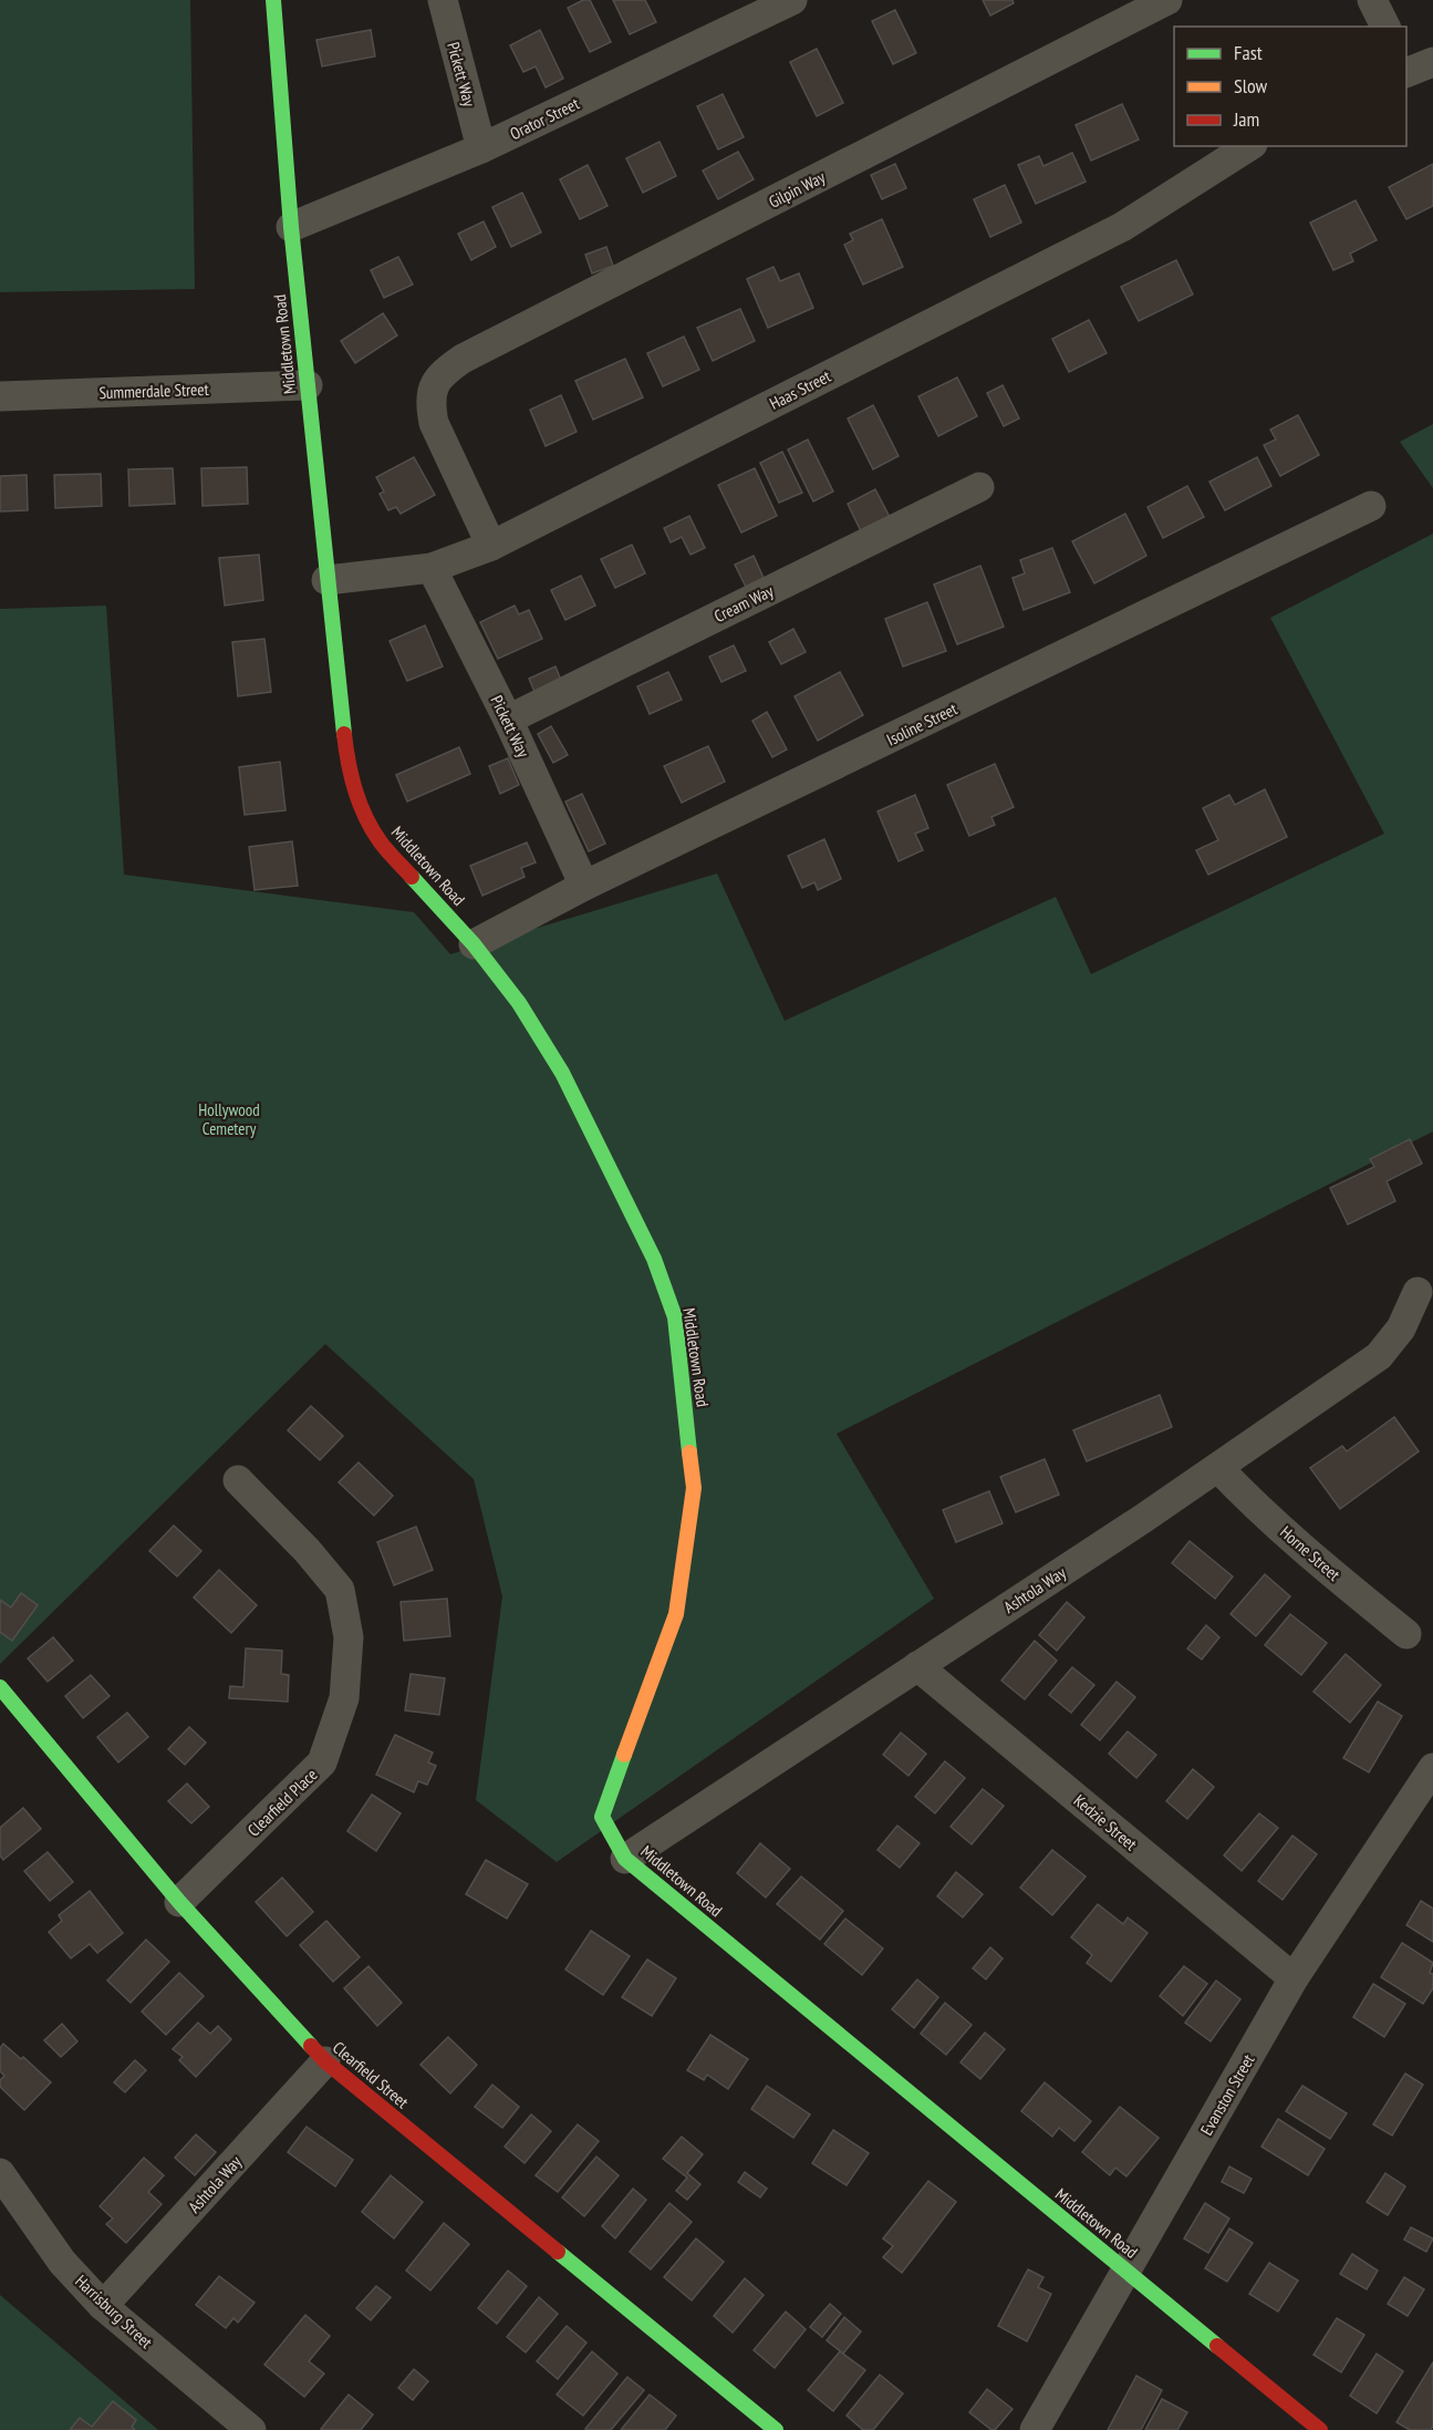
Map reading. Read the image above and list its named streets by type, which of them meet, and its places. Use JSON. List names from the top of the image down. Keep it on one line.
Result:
{"streets":{"street":["Pickett Way","Orator Street","Gilpin Way","Middletown Road","Haas Street","Summerdale Street","Cream Way","Isoline Street","Horne Street","Ashtola Way","Clearfield Place","Kedzie Street","Clearfield Street","Evanston Street","Harrisburg Street"]},"crossings":[["Pickett Way","Orator Street"],["Pickett Way","Haas Street"],["Pickett Way","Cream Way"],["Pickett Way","Isoline Street"],["Orator Street","Middletown Road"],["Gilpin Way","Haas Street"],["Middletown Road","Haas Street"],["Middletown Road","Summerdale Street"],["Middletown Road","Isoline Street"],["Middletown Road","Ashtola Way"],["Middletown Road","Evanston Street"],["Horne Street","Ashtola Way"],["Ashtola Way","Kedzie Street"],["Ashtola Way","Clearfield Street"],["Ashtola Way","Harrisburg Street"],["Clearfield Place","Clearfield Street"],["Kedzie Street","Evanston Street"]],"parks":["Hollywood Cemetery"],"legend":["Fast","Slow","Jam"]}
